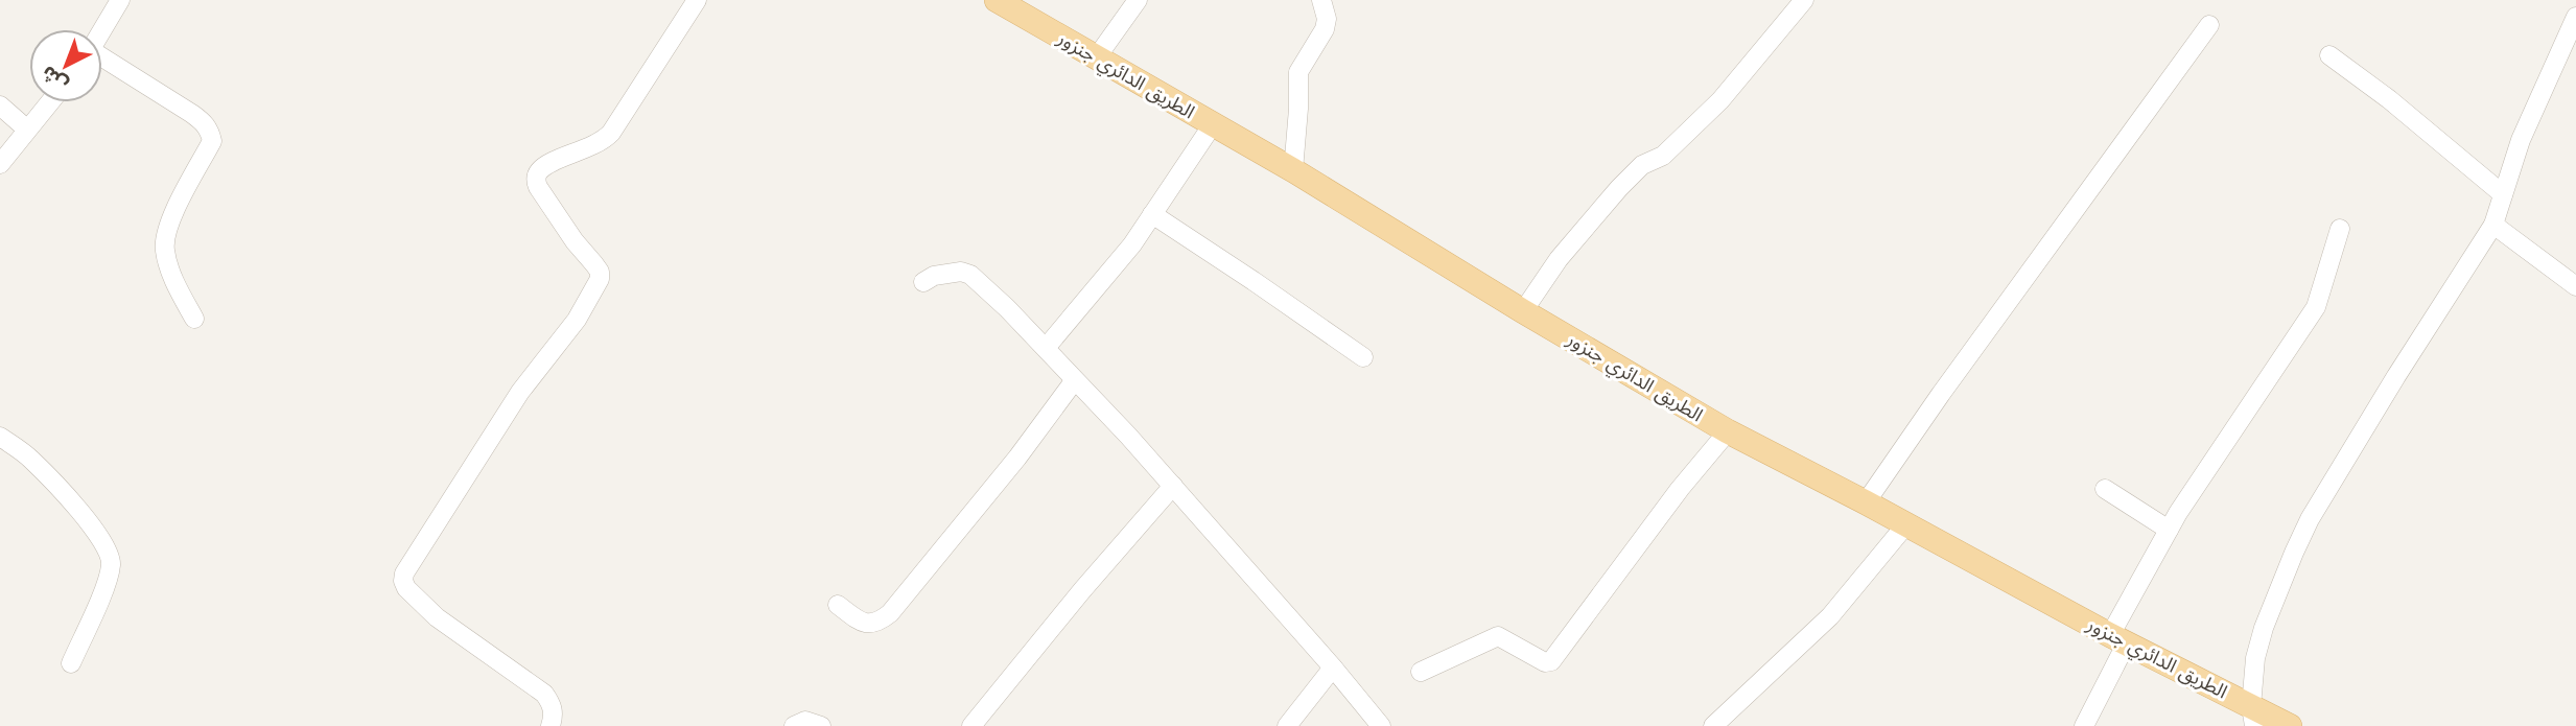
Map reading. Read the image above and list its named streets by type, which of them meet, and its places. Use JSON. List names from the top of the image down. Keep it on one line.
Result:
{"streets":{"main road":["الطريق الدائري جنزور"]},"north":"bottom left"}
